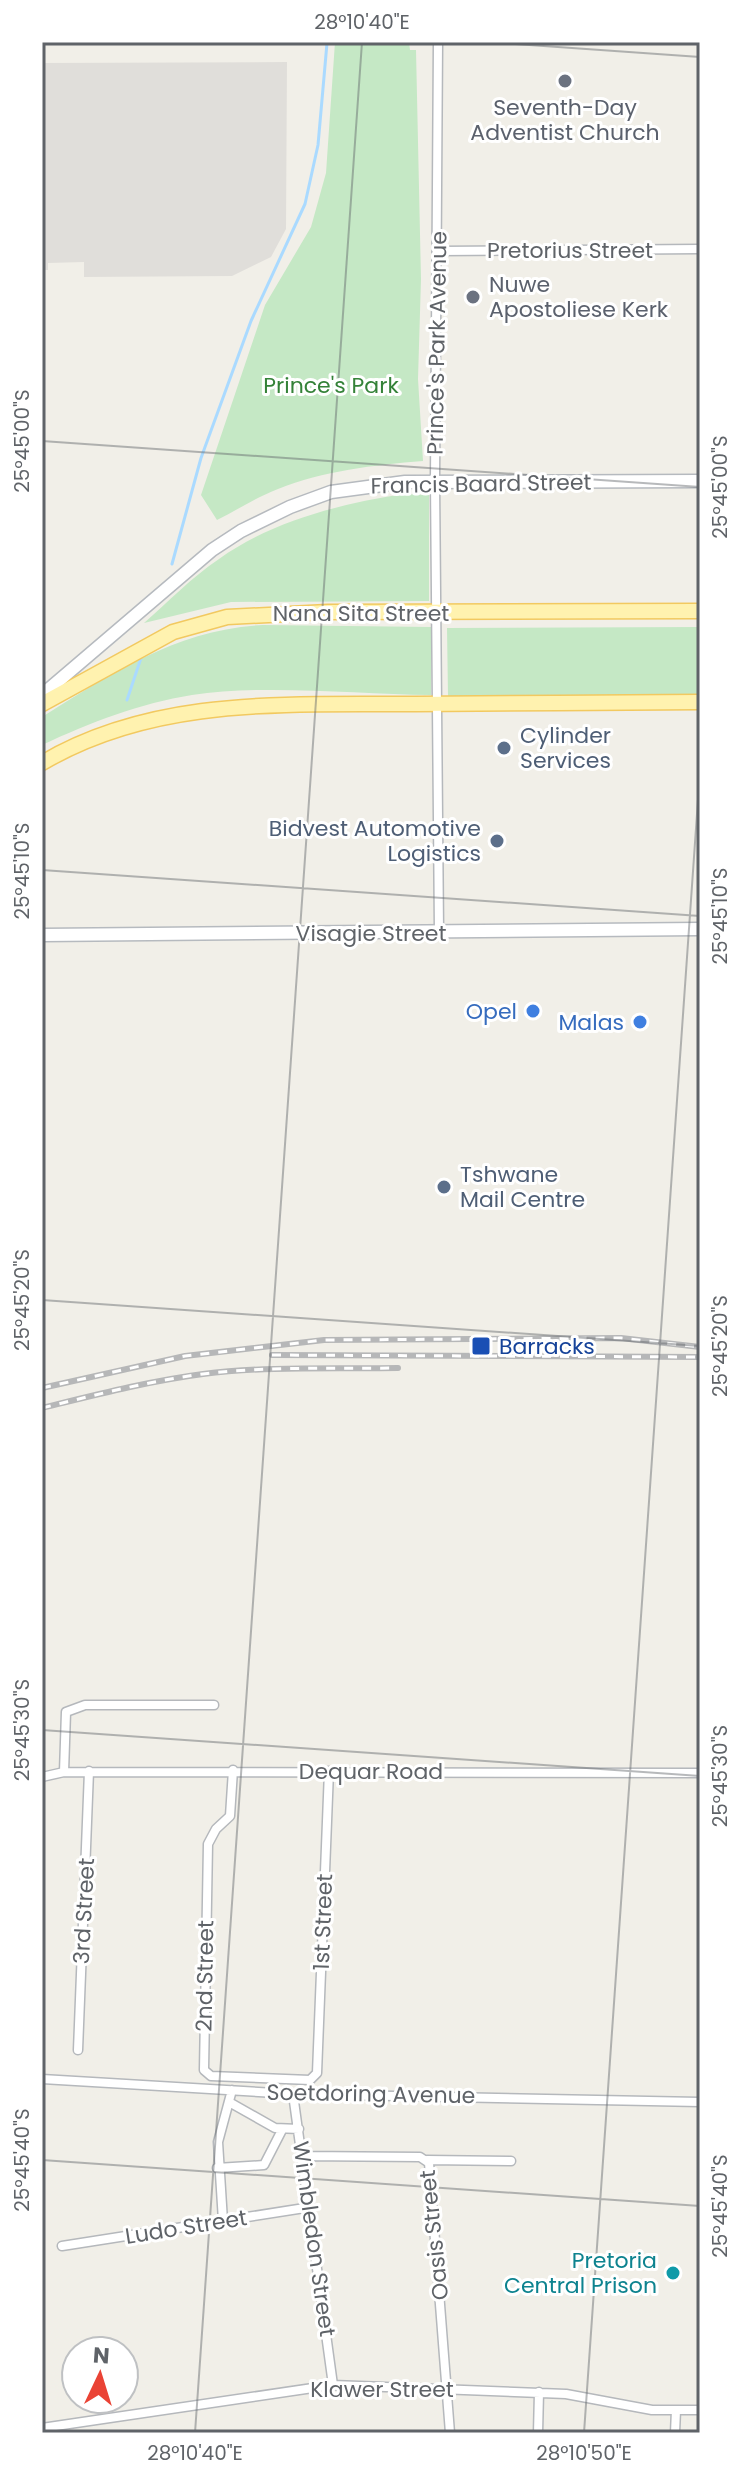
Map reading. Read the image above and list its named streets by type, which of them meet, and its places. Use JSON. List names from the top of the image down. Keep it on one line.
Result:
{"streets":{"main road":["Nana Sita Street"],"street":["Pretorius Street","Prince's Park Avenue","Francis Baard Street","Visagie Street","Dequar Road","3rd Street","1st Street","2nd Street","Soetdoring Avenue","Ludo Street","Oasis Street","Wimbledon Street","Klawer Street"]},"crossings":[["Pretorius Street","Prince's Park Avenue"],["Prince's Park Avenue","Francis Baard Street"],["Prince's Park Avenue","Nana Sita Street"],["Prince's Park Avenue","Visagie Street"],["Dequar Road","3rd Street"],["Dequar Road","1st Street"],["Dequar Road","2nd Street"],["1st Street","2nd Street"],["Soetdoring Avenue","Wimbledon Street"],["Ludo Street","Wimbledon Street"],["Oasis Street","Wimbledon Street"],["Oasis Street","Klawer Street"],["Wimbledon Street","Klawer Street"]],"parks":["Prince's Park"],"places":{"other":["Seventh-Day Adventist Church","Nuwe Apostoliese Kerk","Cylinder Services","Bidvest Automotive Logistics","Opel","Malas","Tshwane Mail Centre","Pretoria Central Prison"],"transit":["Barracks"]},"north":"top","coordinates":["28°10'40\"E","25°45'00\"S","25°45'10\"S","25°45'20\"S","25°45'30\"S","25°45'40\"S","28°10'50\"E"]}
